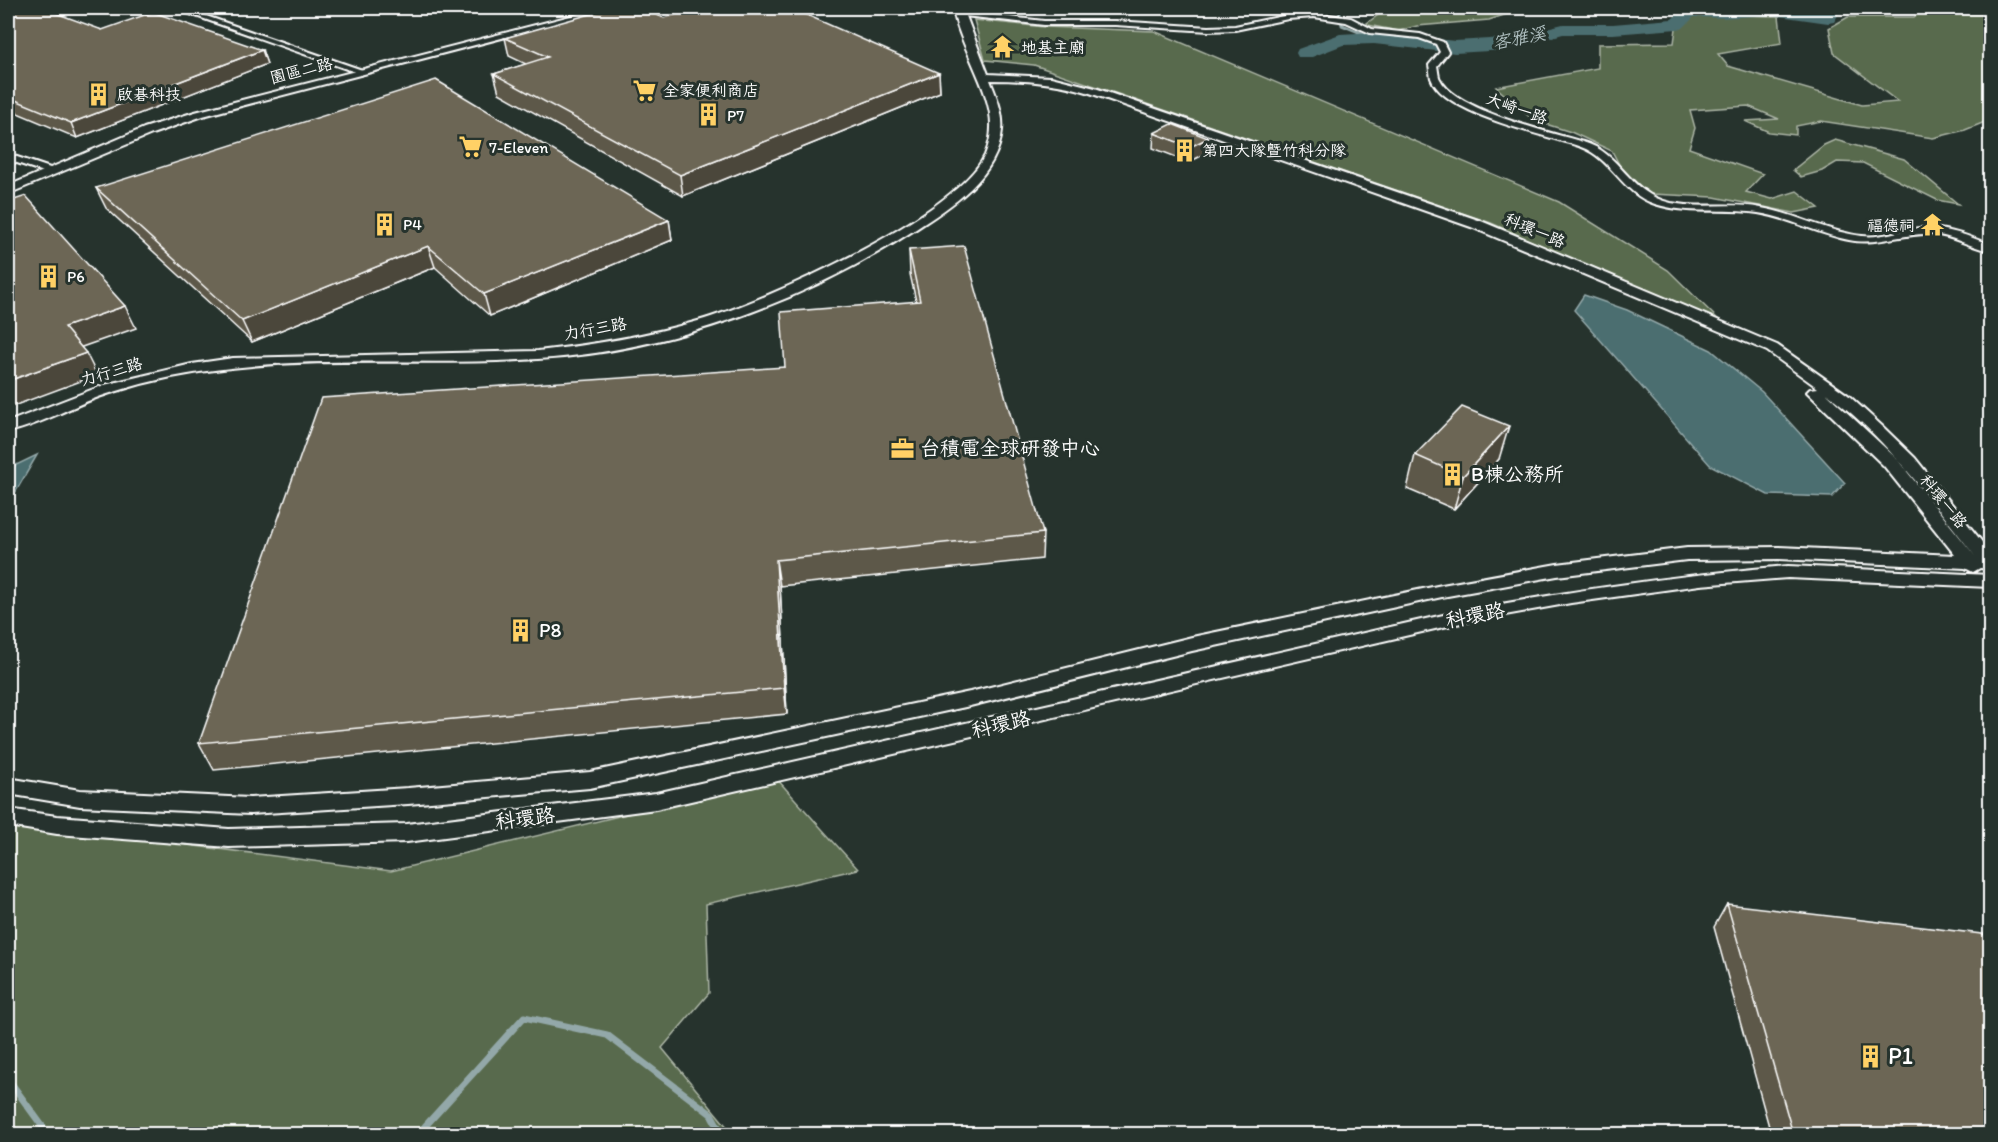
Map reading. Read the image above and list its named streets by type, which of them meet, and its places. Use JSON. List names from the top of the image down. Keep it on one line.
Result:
{"streets":{"street":["園區二路","大崎一路","科環一路","力行三路","科環路"]},"crossings":[["大崎一路","力行三路"],["科環一路","力行三路"],["科環一路","科環路"]],"water":["客雅溪"],"places":{"temple":["地基主廟","福德祠"],"supermarket":["全家便利商店","7-Eleven"],"building":["啟碁科技","P7","第四大隊暨竹科分隊","P4","P6","B棟公務所","P8","P1"],"office":["台積電全球研發中心"]}}
